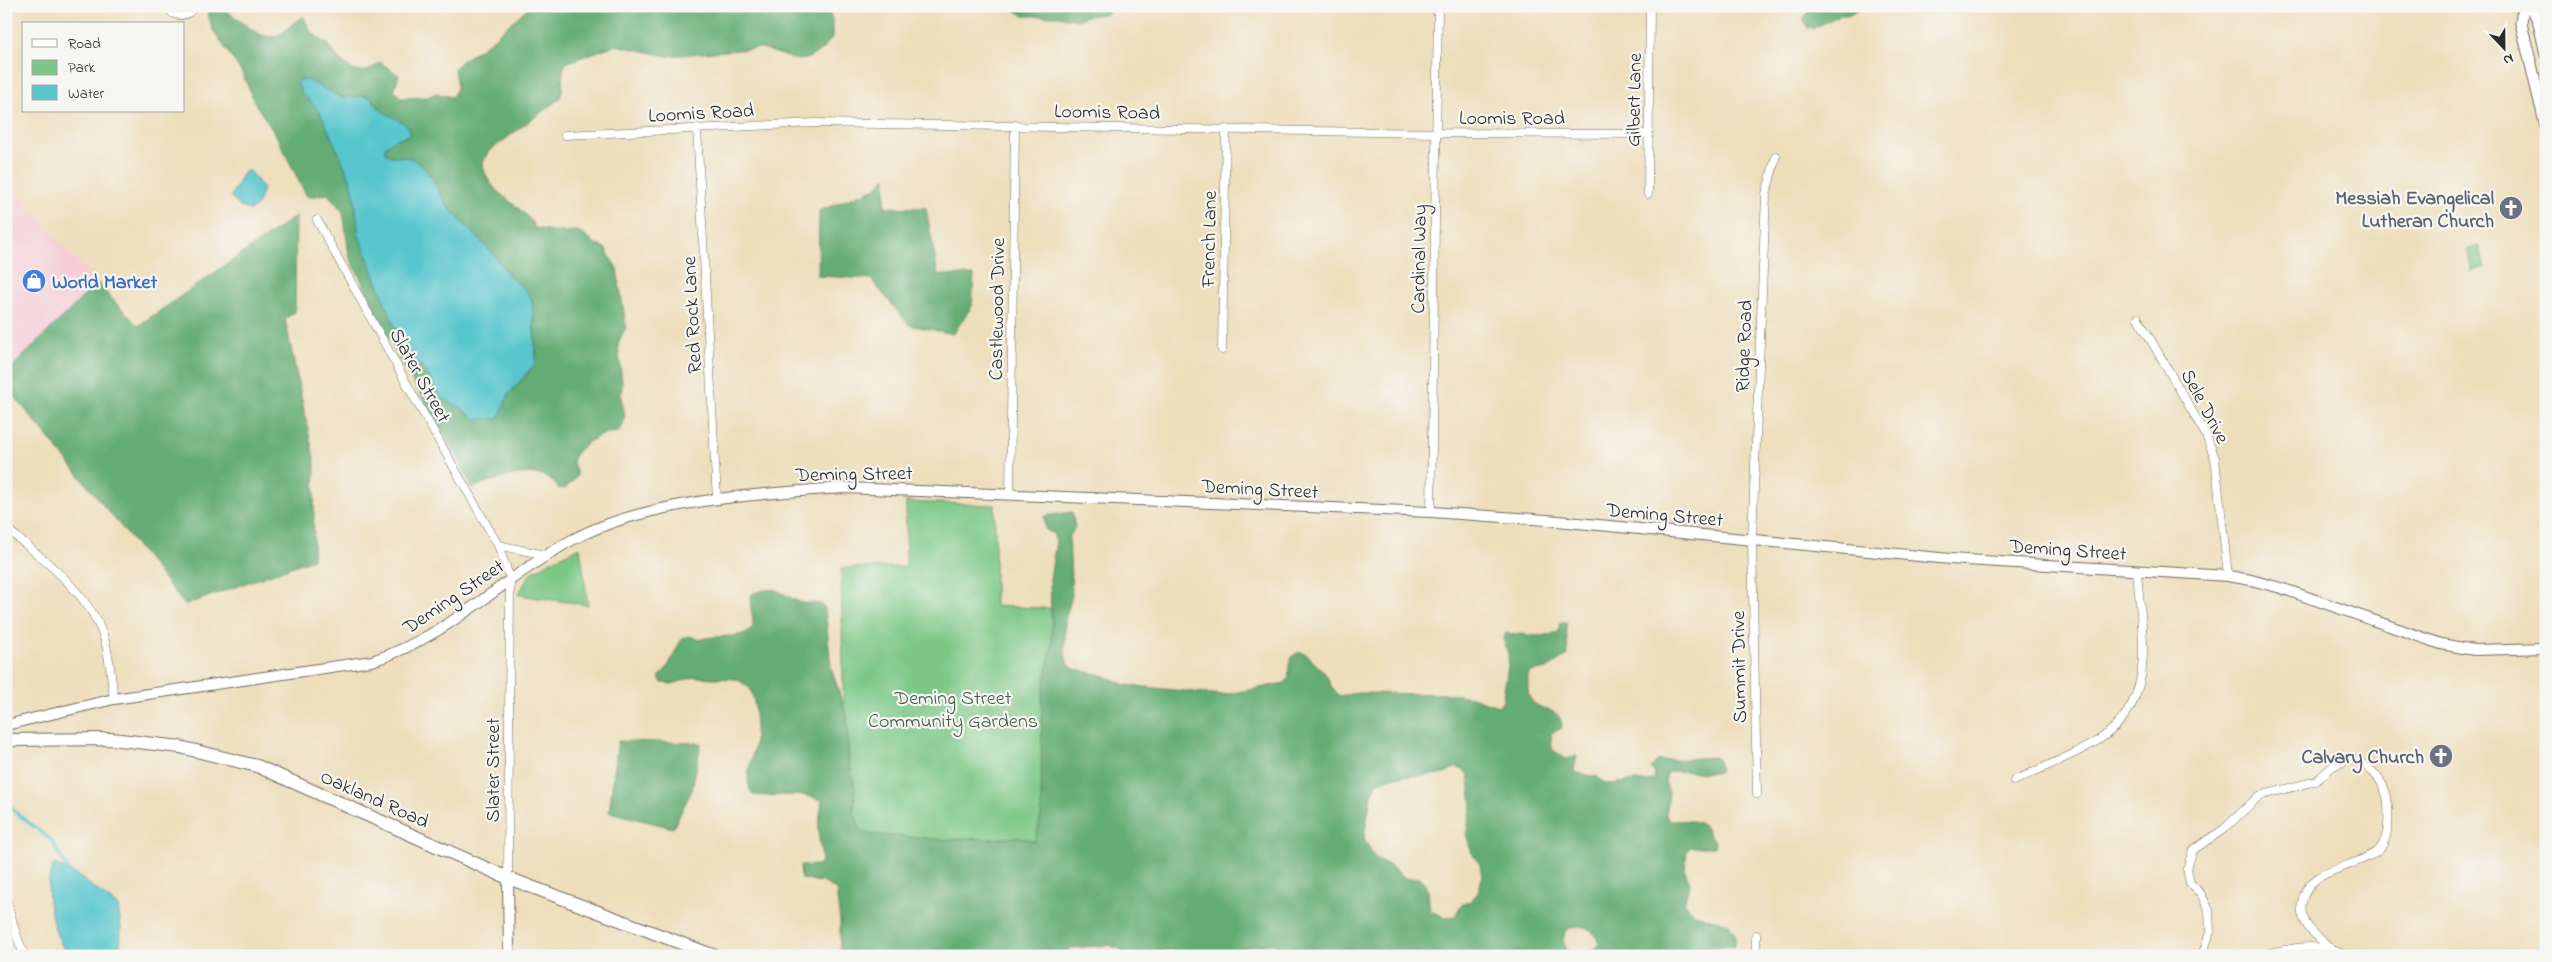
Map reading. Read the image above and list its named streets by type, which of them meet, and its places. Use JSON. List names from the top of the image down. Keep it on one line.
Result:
{"streets":{"main road":["Oakland Road"],"street":["Gilbert Lane","Loomis Road","French Lane","Cardinal Way","Castlewood Drive","Red Rock Lane","Ridge Road","Slater Street","Sele Drive","Deming Street","Summit Drive"]},"crossings":[["Gilbert Lane","Loomis Road"],["Loomis Road","French Lane"],["Loomis Road","Cardinal Way"],["Loomis Road","Castlewood Drive"],["Loomis Road","Red Rock Lane"],["Cardinal Way","Deming Street"],["Castlewood Drive","Deming Street"],["Red Rock Lane","Deming Street"],["Ridge Road","Deming Street"],["Ridge Road","Summit Drive"],["Slater Street","Deming Street"],["Slater Street","Oakland Road"],["Sele Drive","Deming Street"],["Deming Street","Summit Drive"]],"parks":["Deming Street Community Gardens"],"places":{"church":["Messiah Evangelical Lutheran Church","Calvary Church"],"shop":["World Market"]},"legend":["Road","Park","Water"],"north":"bottom"}
